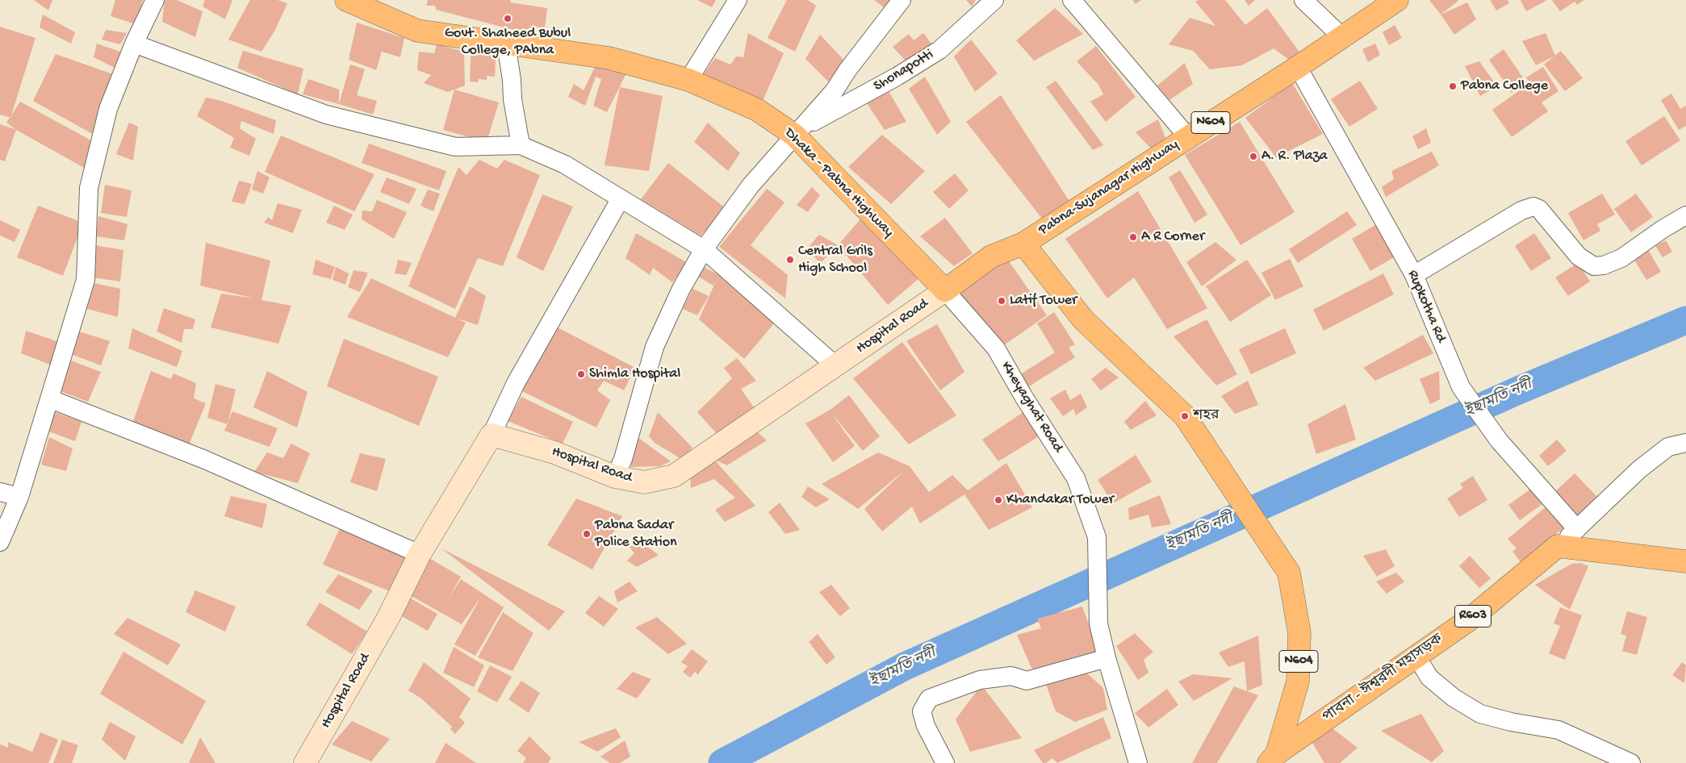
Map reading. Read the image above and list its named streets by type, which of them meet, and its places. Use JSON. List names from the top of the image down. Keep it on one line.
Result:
{"streets":{"main road":["N604","Dhaka - Pabna Highway","Pabna-Sujanagar Highway","Hospital Road","R603","পাবনা - ঈশ্বরদী মহাসড়ক"],"street":["Shonapotti","Rupkotha Rd","Kheyaghat Road"]},"crossings":[["Shonapotti","Dhaka - Pabna Highway"],["N604","Pabna-Sujanagar Highway"],["N604","Hospital Road"],["N604","পাবনা - ঈশ্বরদী মহাসড়ক"],["Dhaka - Pabna Highway","Hospital Road"],["Dhaka - Pabna Highway","Kheyaghat Road"],["Pabna-Sujanagar Highway","Rupkotha Rd"],["Pabna-Sujanagar Highway","Hospital Road"],["Hospital Road","Kheyaghat Road"]],"water":["ইছামতি নদী"],"places":["Govt. Shaheed Bubul College, PAbna","Pabna College","A. R. Plaza","A R Corner","Central Grils High School","Latif Tower","Shimla Hospital","শহর","Khandakar Tower","Pabna Sadar Police Station"]}
